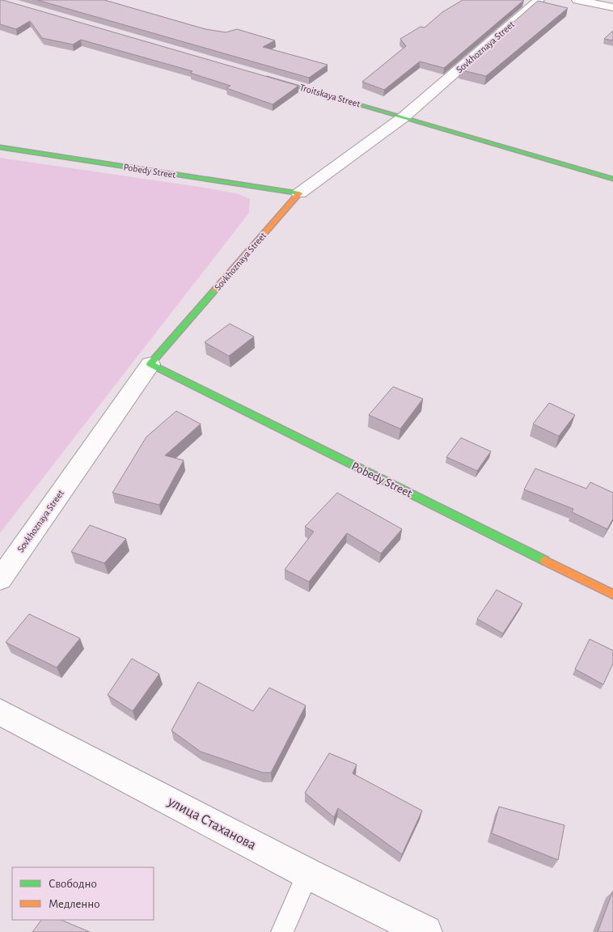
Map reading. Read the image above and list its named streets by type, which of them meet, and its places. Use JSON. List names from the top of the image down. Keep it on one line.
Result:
{"streets":{"street":["Sovkhoznaya Street","Troitskaya Street","Pobedy Street","улица Стаханова"]},"crossings":[["Sovkhoznaya Street","Troitskaya Street"],["Sovkhoznaya Street","Pobedy Street"]],"legend":["Свободно","Медленно"]}
